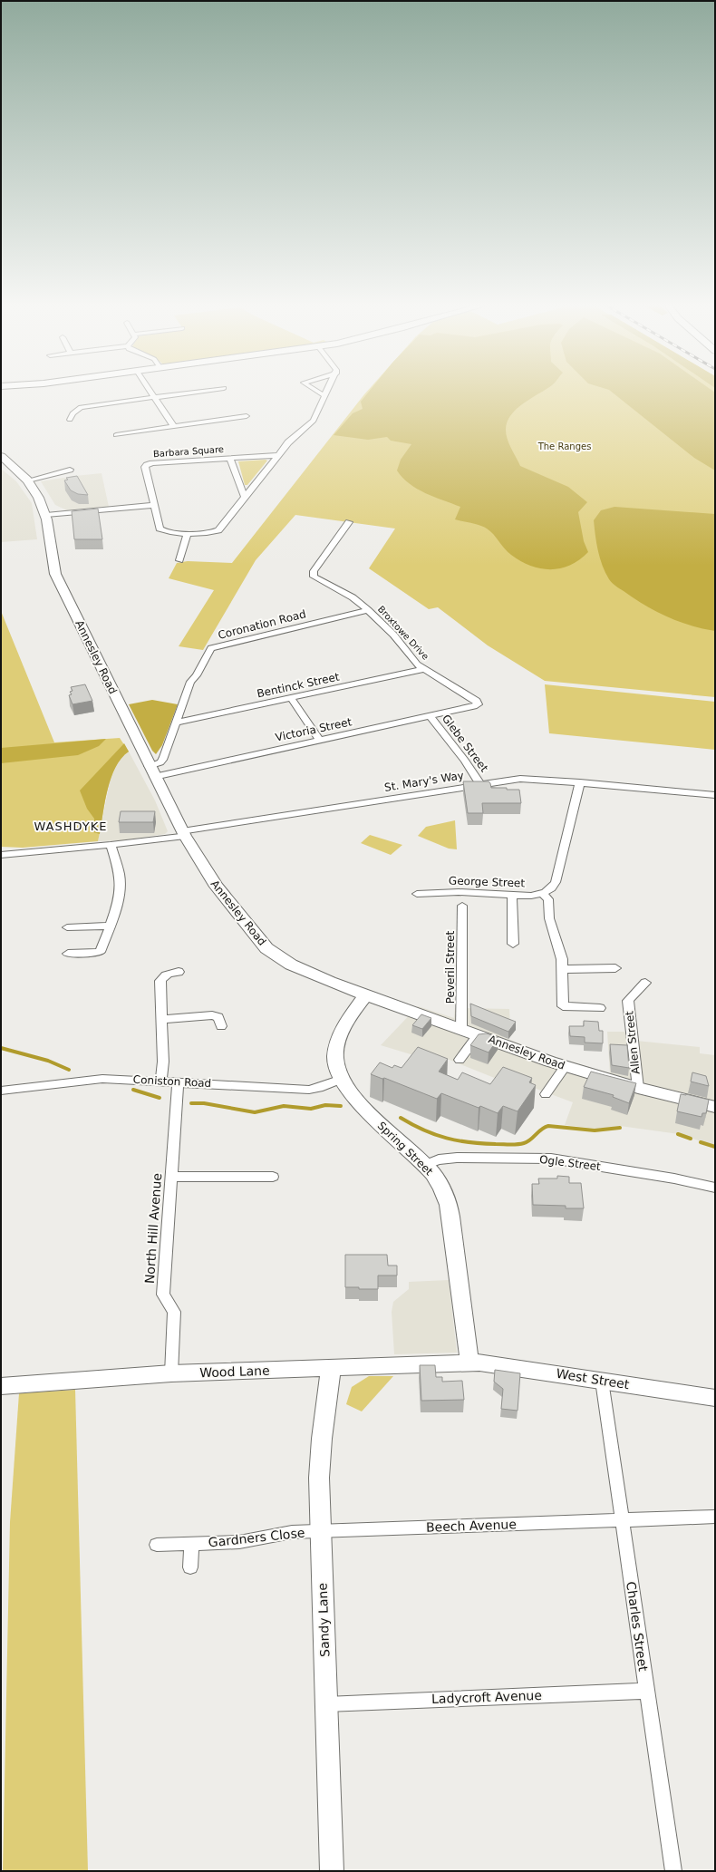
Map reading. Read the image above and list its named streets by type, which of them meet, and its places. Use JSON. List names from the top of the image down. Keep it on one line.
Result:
{"streets":{"street":["Barbara Square","Coronation Road","Broxtowe Drive","Annesley Road","Bentinck Street","Victoria Street","Glebe Street","St. Mary's Way","George Street","Peveril Street","Allen Street","Coniston Road","Spring Street","Ogle Street","North Hill Avenue","Wood Lane","West Street","Beech Avenue","Gardners Close","Sandy Lane","Charles Street","Ladycroft Avenue"]},"crossings":[["Coronation Road","Broxtowe Drive"],["Coronation Road","Annesley Road"],["Coronation Road","Bentinck Street"],["Coronation Road","Victoria Street"],["Broxtowe Drive","Bentinck Street"],["Broxtowe Drive","Victoria Street"],["Annesley Road","Victoria Street"],["Annesley Road","St. Mary's Way"],["Annesley Road","Peveril Street"],["Annesley Road","Allen Street"],["Annesley Road","Spring Street"],["Victoria Street","Glebe Street"],["Glebe Street","St. Mary's Way"],["Coniston Road","Spring Street"],["Coniston Road","North Hill Avenue"],["Spring Street","Ogle Street"],["Spring Street","Wood Lane"],["Spring Street","West Street"],["North Hill Avenue","Wood Lane"],["Wood Lane","West Street"],["Wood Lane","Sandy Lane"],["West Street","Charles Street"],["Beech Avenue","Gardners Close"],["Beech Avenue","Sandy Lane"],["Beech Avenue","Charles Street"],["Gardners Close","Sandy Lane"],["Sandy Lane","Ladycroft Avenue"],["Charles Street","Ladycroft Avenue"]],"districts":["WASHDYKE"],"parks":["The Ranges"]}
